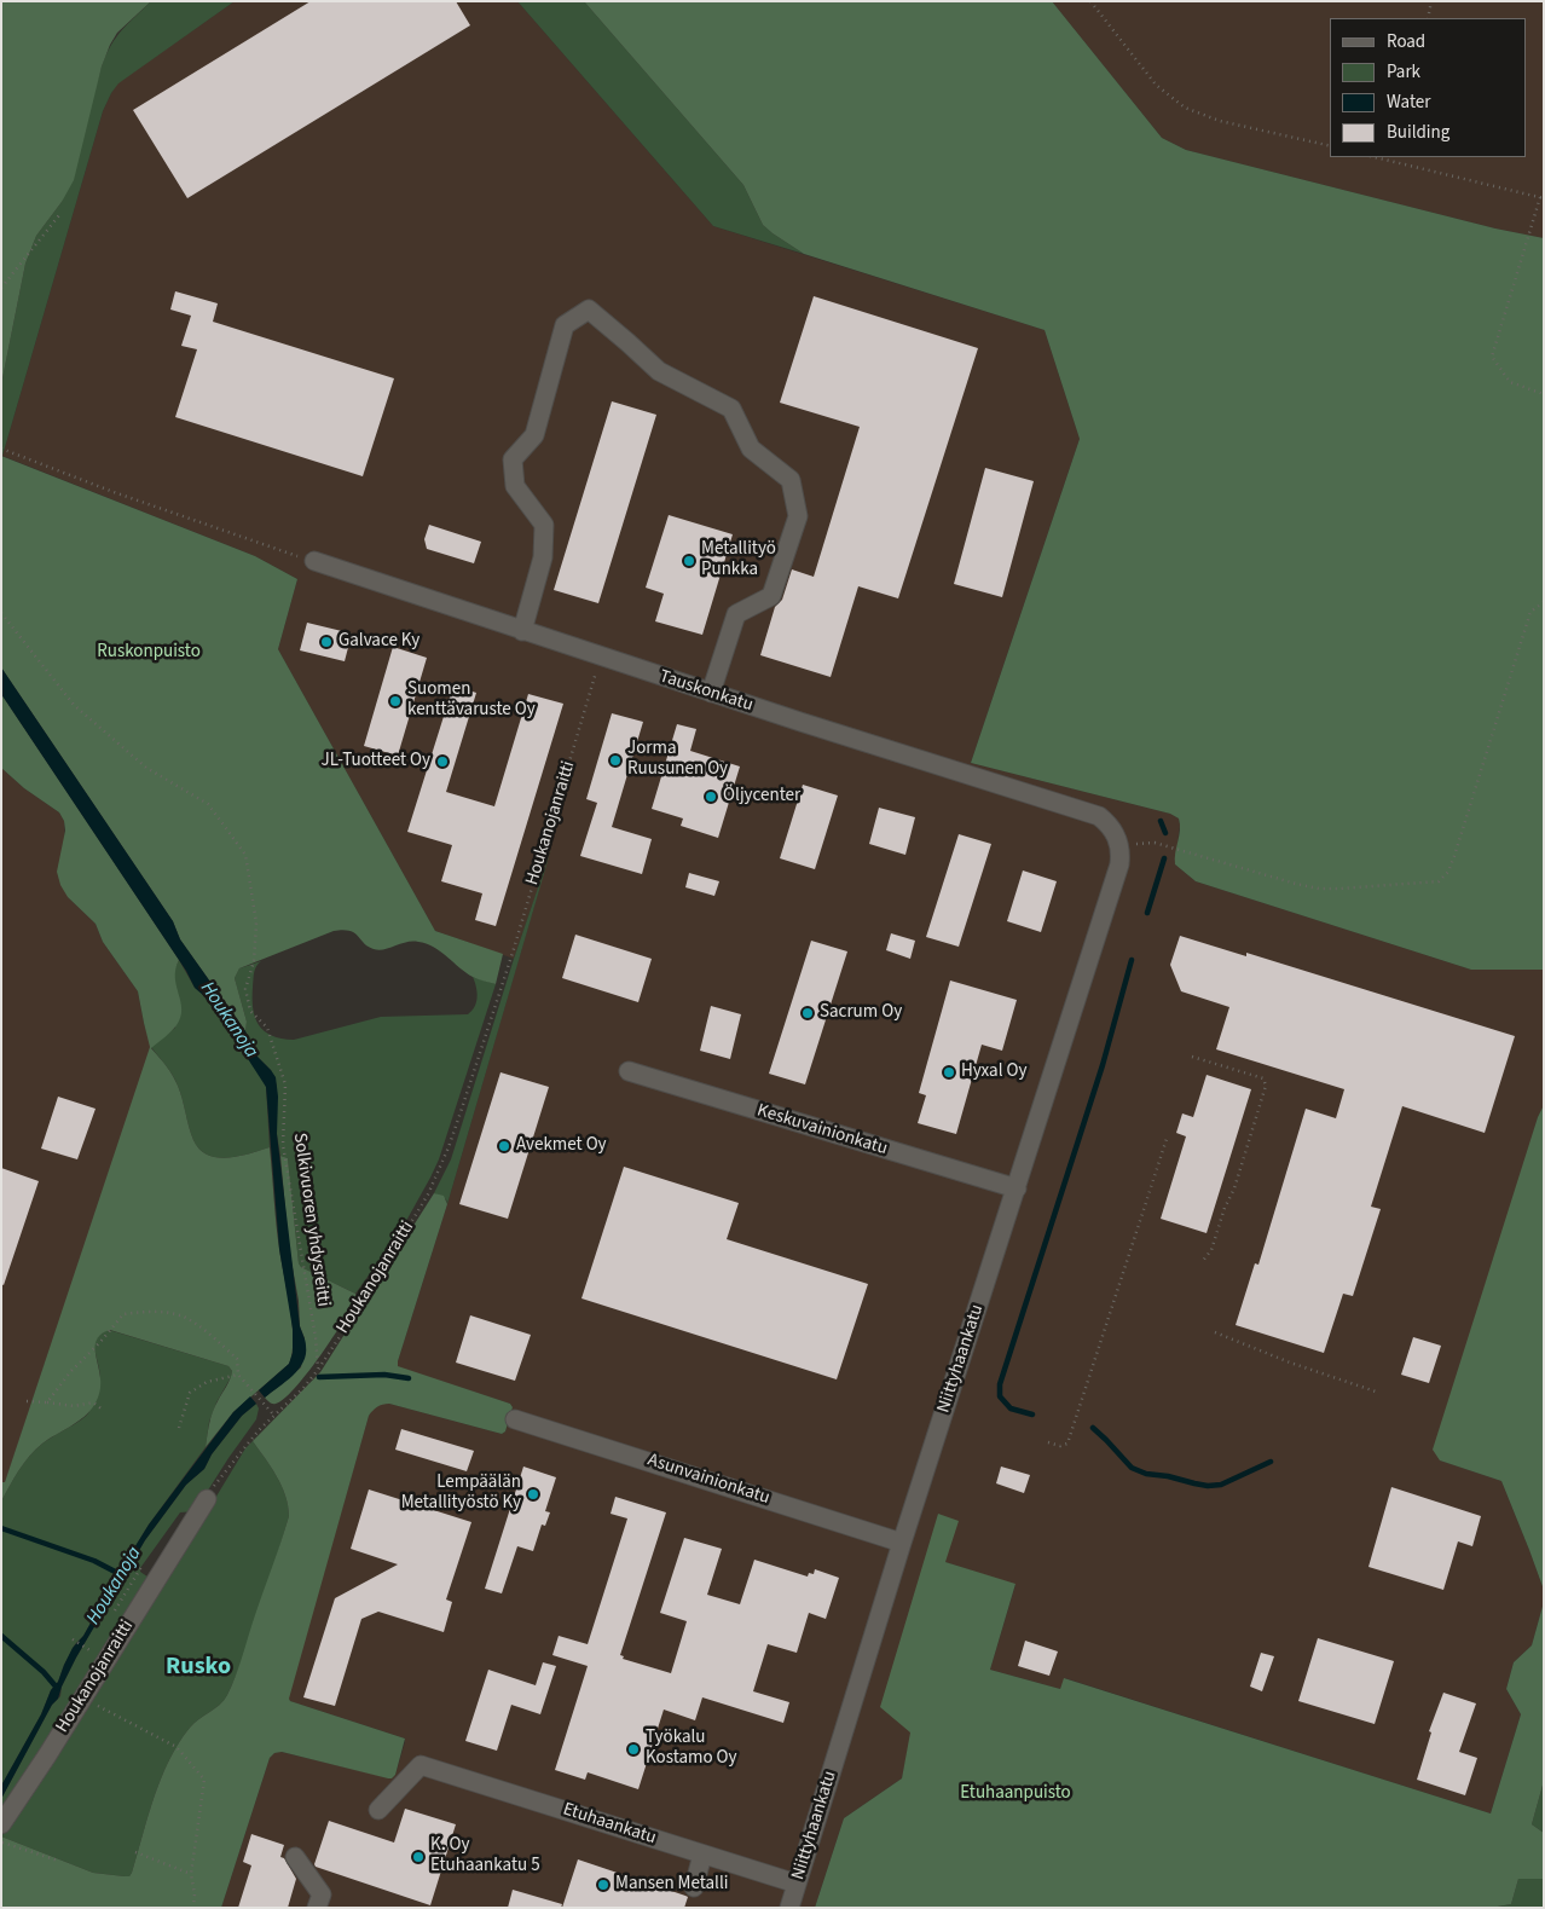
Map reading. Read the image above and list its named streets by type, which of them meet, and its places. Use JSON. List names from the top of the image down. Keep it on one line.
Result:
{"streets":{"street":["Tauskonkatu","Houkanojanraitti","Keskuvainionkatu","Niittyhaankatu","Asunvainionkatu","Etuhaankatu"],"path":["Solkivuoren yhdysreitti"]},"crossings":[["Tauskonkatu","Houkanojanraitti"],["Tauskonkatu","Niittyhaankatu"],["Houkanojanraitti","Solkivuoren yhdysreitti"],["Keskuvainionkatu","Niittyhaankatu"],["Niittyhaankatu","Asunvainionkatu"],["Niittyhaankatu","Etuhaankatu"]],"districts":["Rusko"],"water":["Houkanoja"],"parks":["Ruskonpuisto","Etuhaanpuisto"],"places":["Metallityö Punkka","Galvace Ky","Suomen kenttävaruste Oy","Jorma Ruusunen Oy","JL-Tuotteet Oy","Öljycenter","Sacrum Oy","Hyxal Oy","Avekmet Oy","Lempäälän Metallityöstö Ky","Työkalu Kostamo Oy","K. Oy Etuhaankatu 5","Mansen Metalli"],"legend":["Road","Park","Water","Building"]}
